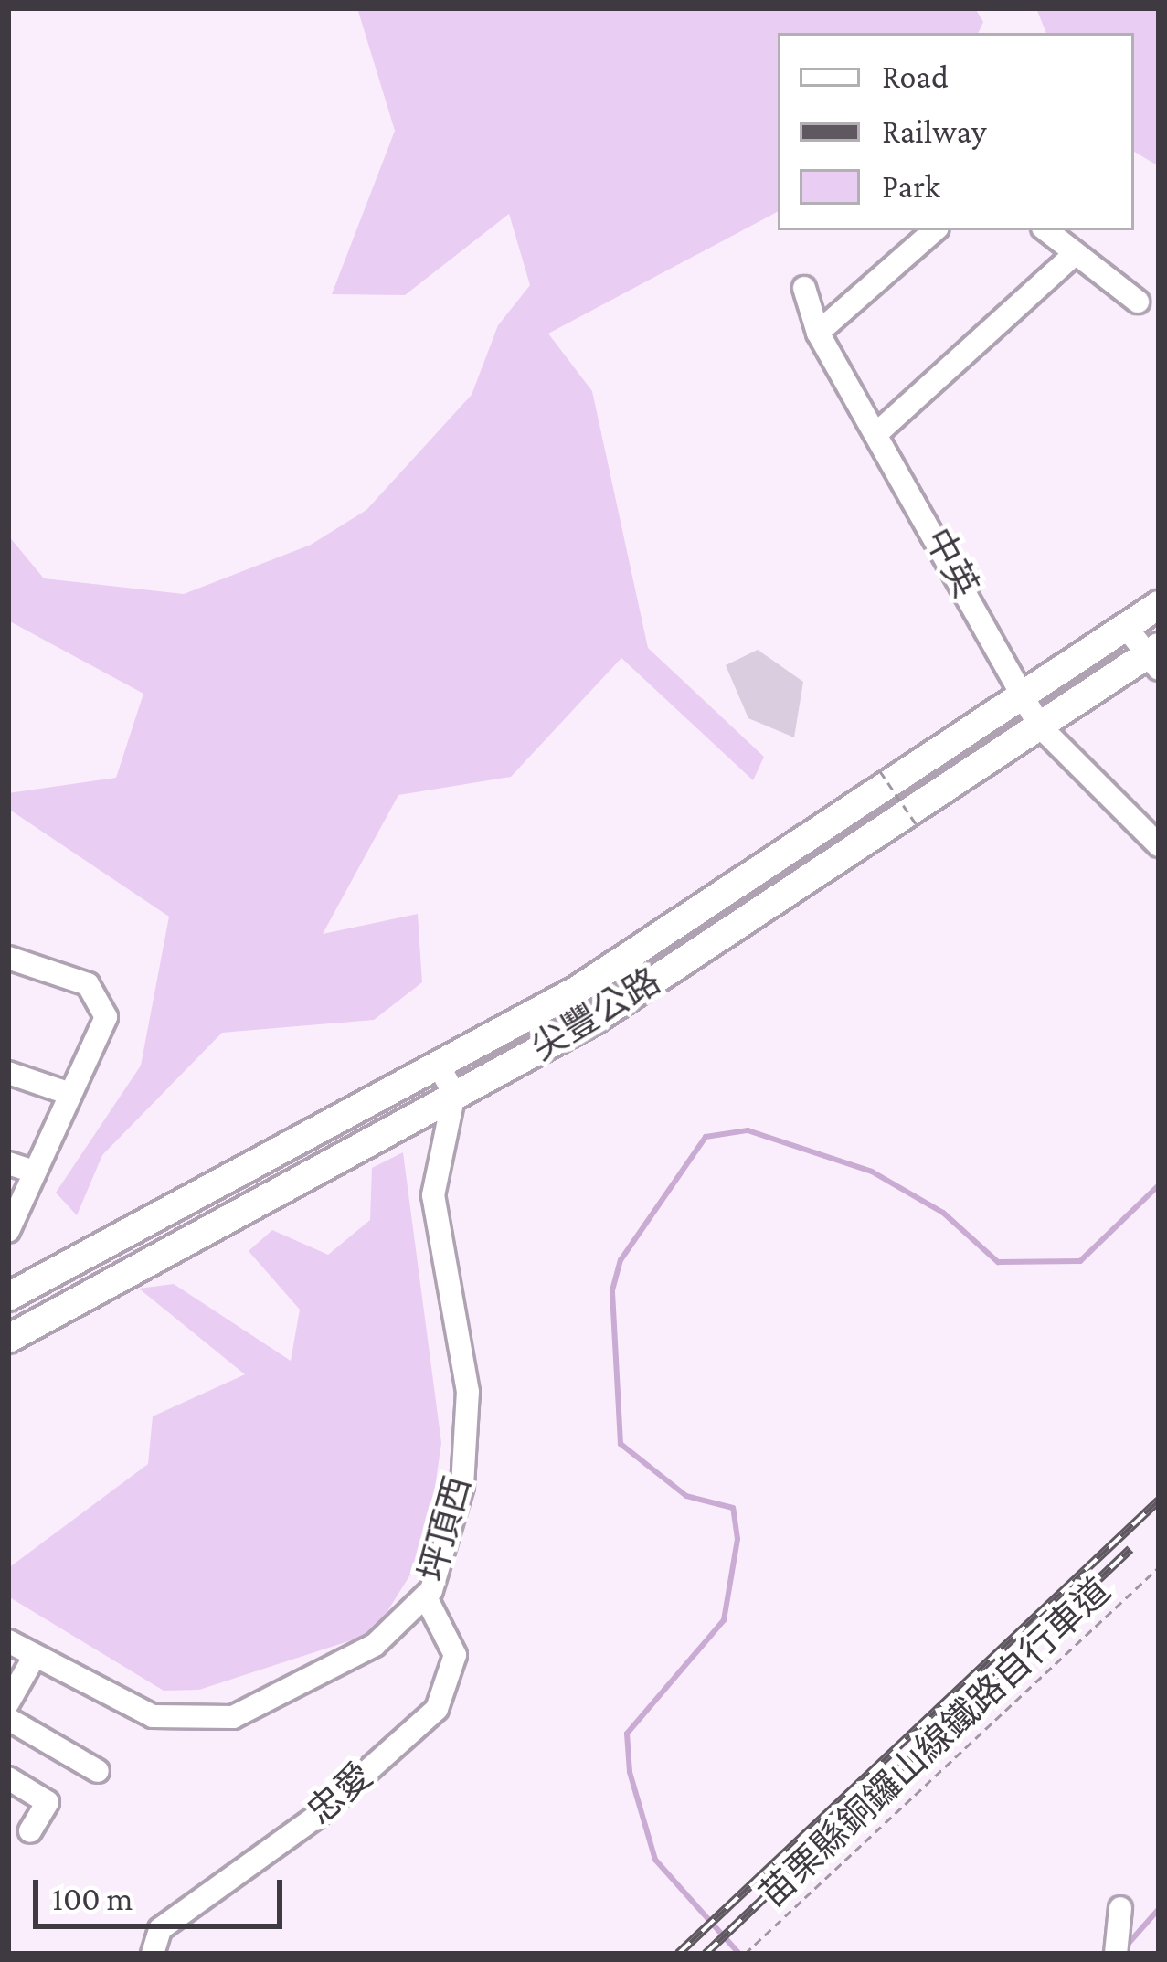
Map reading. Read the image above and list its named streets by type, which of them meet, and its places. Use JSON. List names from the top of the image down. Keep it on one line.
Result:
{"streets":{"main road":["尖豐公路"],"street":["中英","坪頂西","忠愛"],"path":["苗栗縣銅鑼山線鐵路自行車道"]},"crossings":[["中英","尖豐公路"],["尖豐公路","坪頂西"],["坪頂西","忠愛"]],"legend":["Road","Railway","Park"],"scale_bar":"100 m"}
